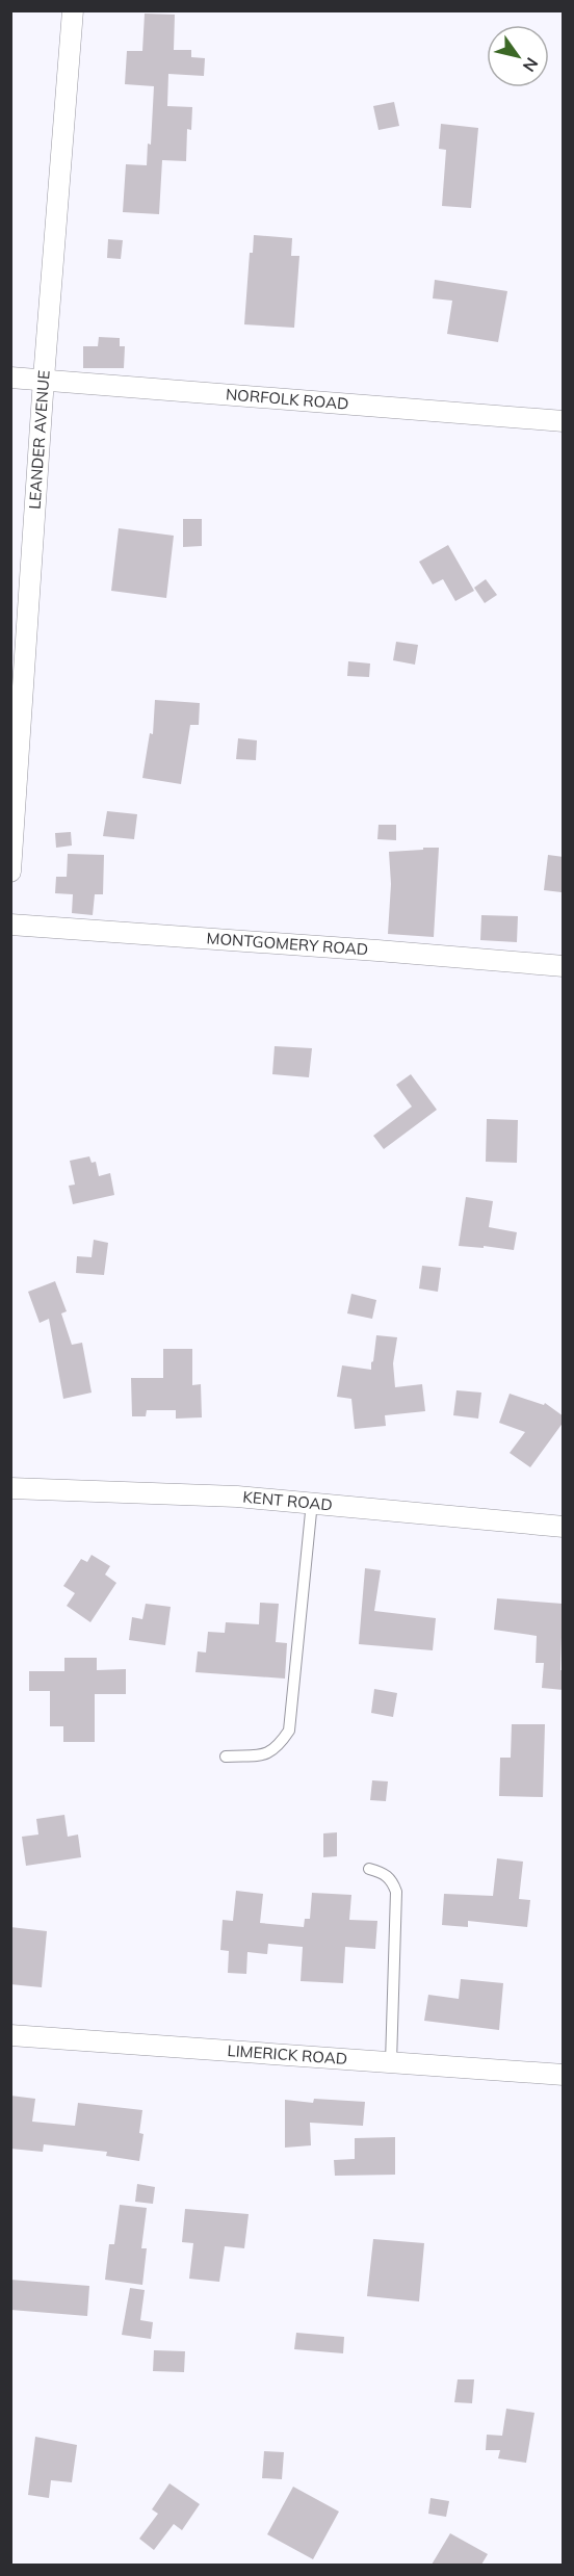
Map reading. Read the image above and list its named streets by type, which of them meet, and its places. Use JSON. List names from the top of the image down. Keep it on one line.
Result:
{"streets":{"street":["NORFOLK ROAD","LEANDER AVENUE","MONTGOMERY ROAD","KENT ROAD","LIMERICK ROAD"]},"crossings":[["NORFOLK ROAD","LEANDER AVENUE"]],"north":"bottom right"}
